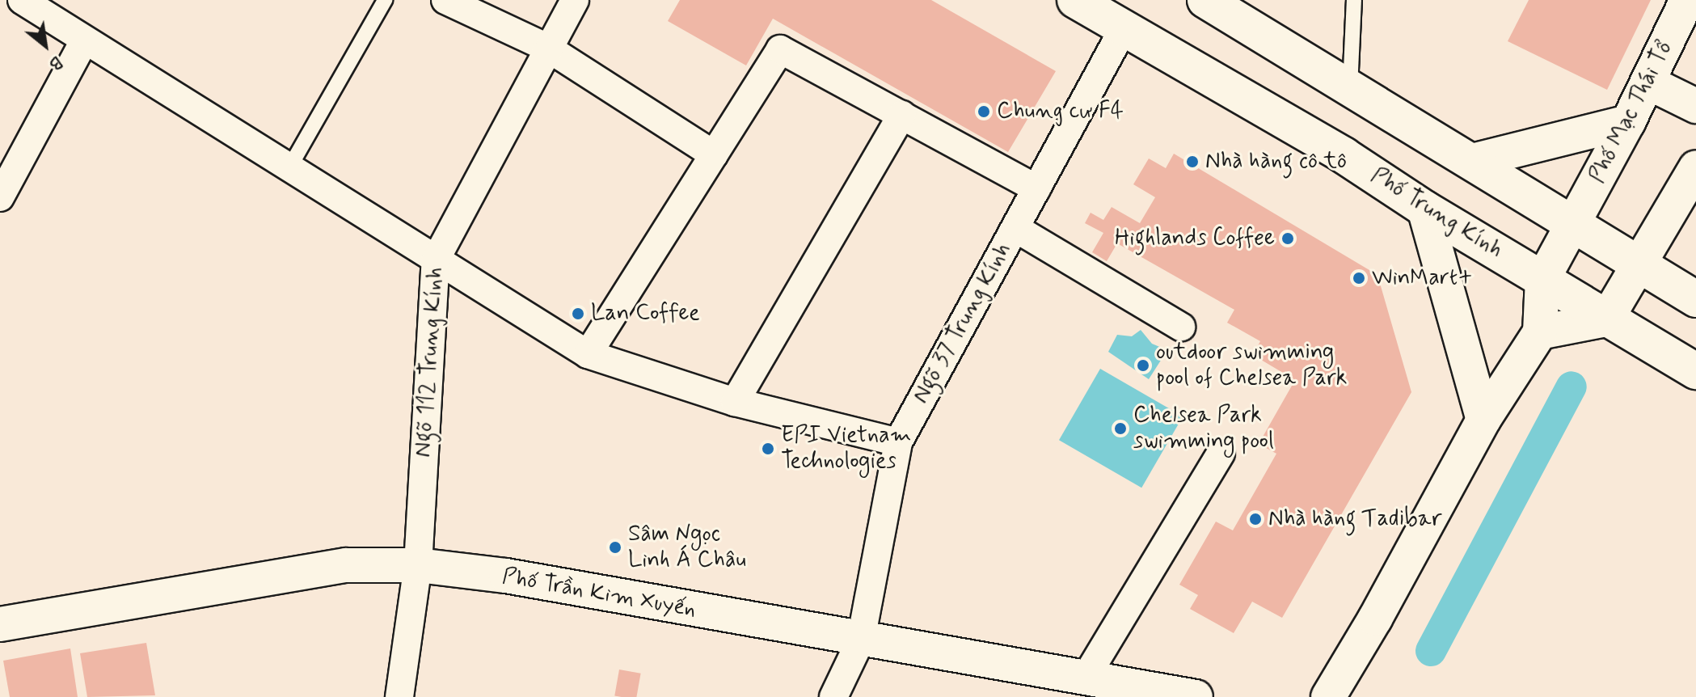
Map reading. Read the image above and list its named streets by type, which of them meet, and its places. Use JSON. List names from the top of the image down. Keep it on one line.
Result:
{"streets":{"main road":["Phố Trung Kính"],"street":["Phố Mạc Thái Tổ","Ngõ 37 Trung Kính","Ngõ 112 Trung Kính","Phố Trần Kim Xuyến"]},"crossings":[["Phố Mạc Thái Tổ","Phố Trung Kính"],["Phố Trung Kính","Ngõ 37 Trung Kính"],["Ngõ 37 Trung Kính","Phố Trần Kim Xuyến"],["Ngõ 112 Trung Kính","Phố Trần Kim Xuyến"]],"places":["Chung cư F4","Nhà hàng cô tô","Highlands Coffee","WinMart+","Lan Coffee","outdoor swimming pool of Chelsea Park","Chelsea Park swimming pool","EPI Vietnam Technologies","Nhà hàng Tadibar","Sâm Ngọc Linh Á Châu"],"north":"bottom right"}
